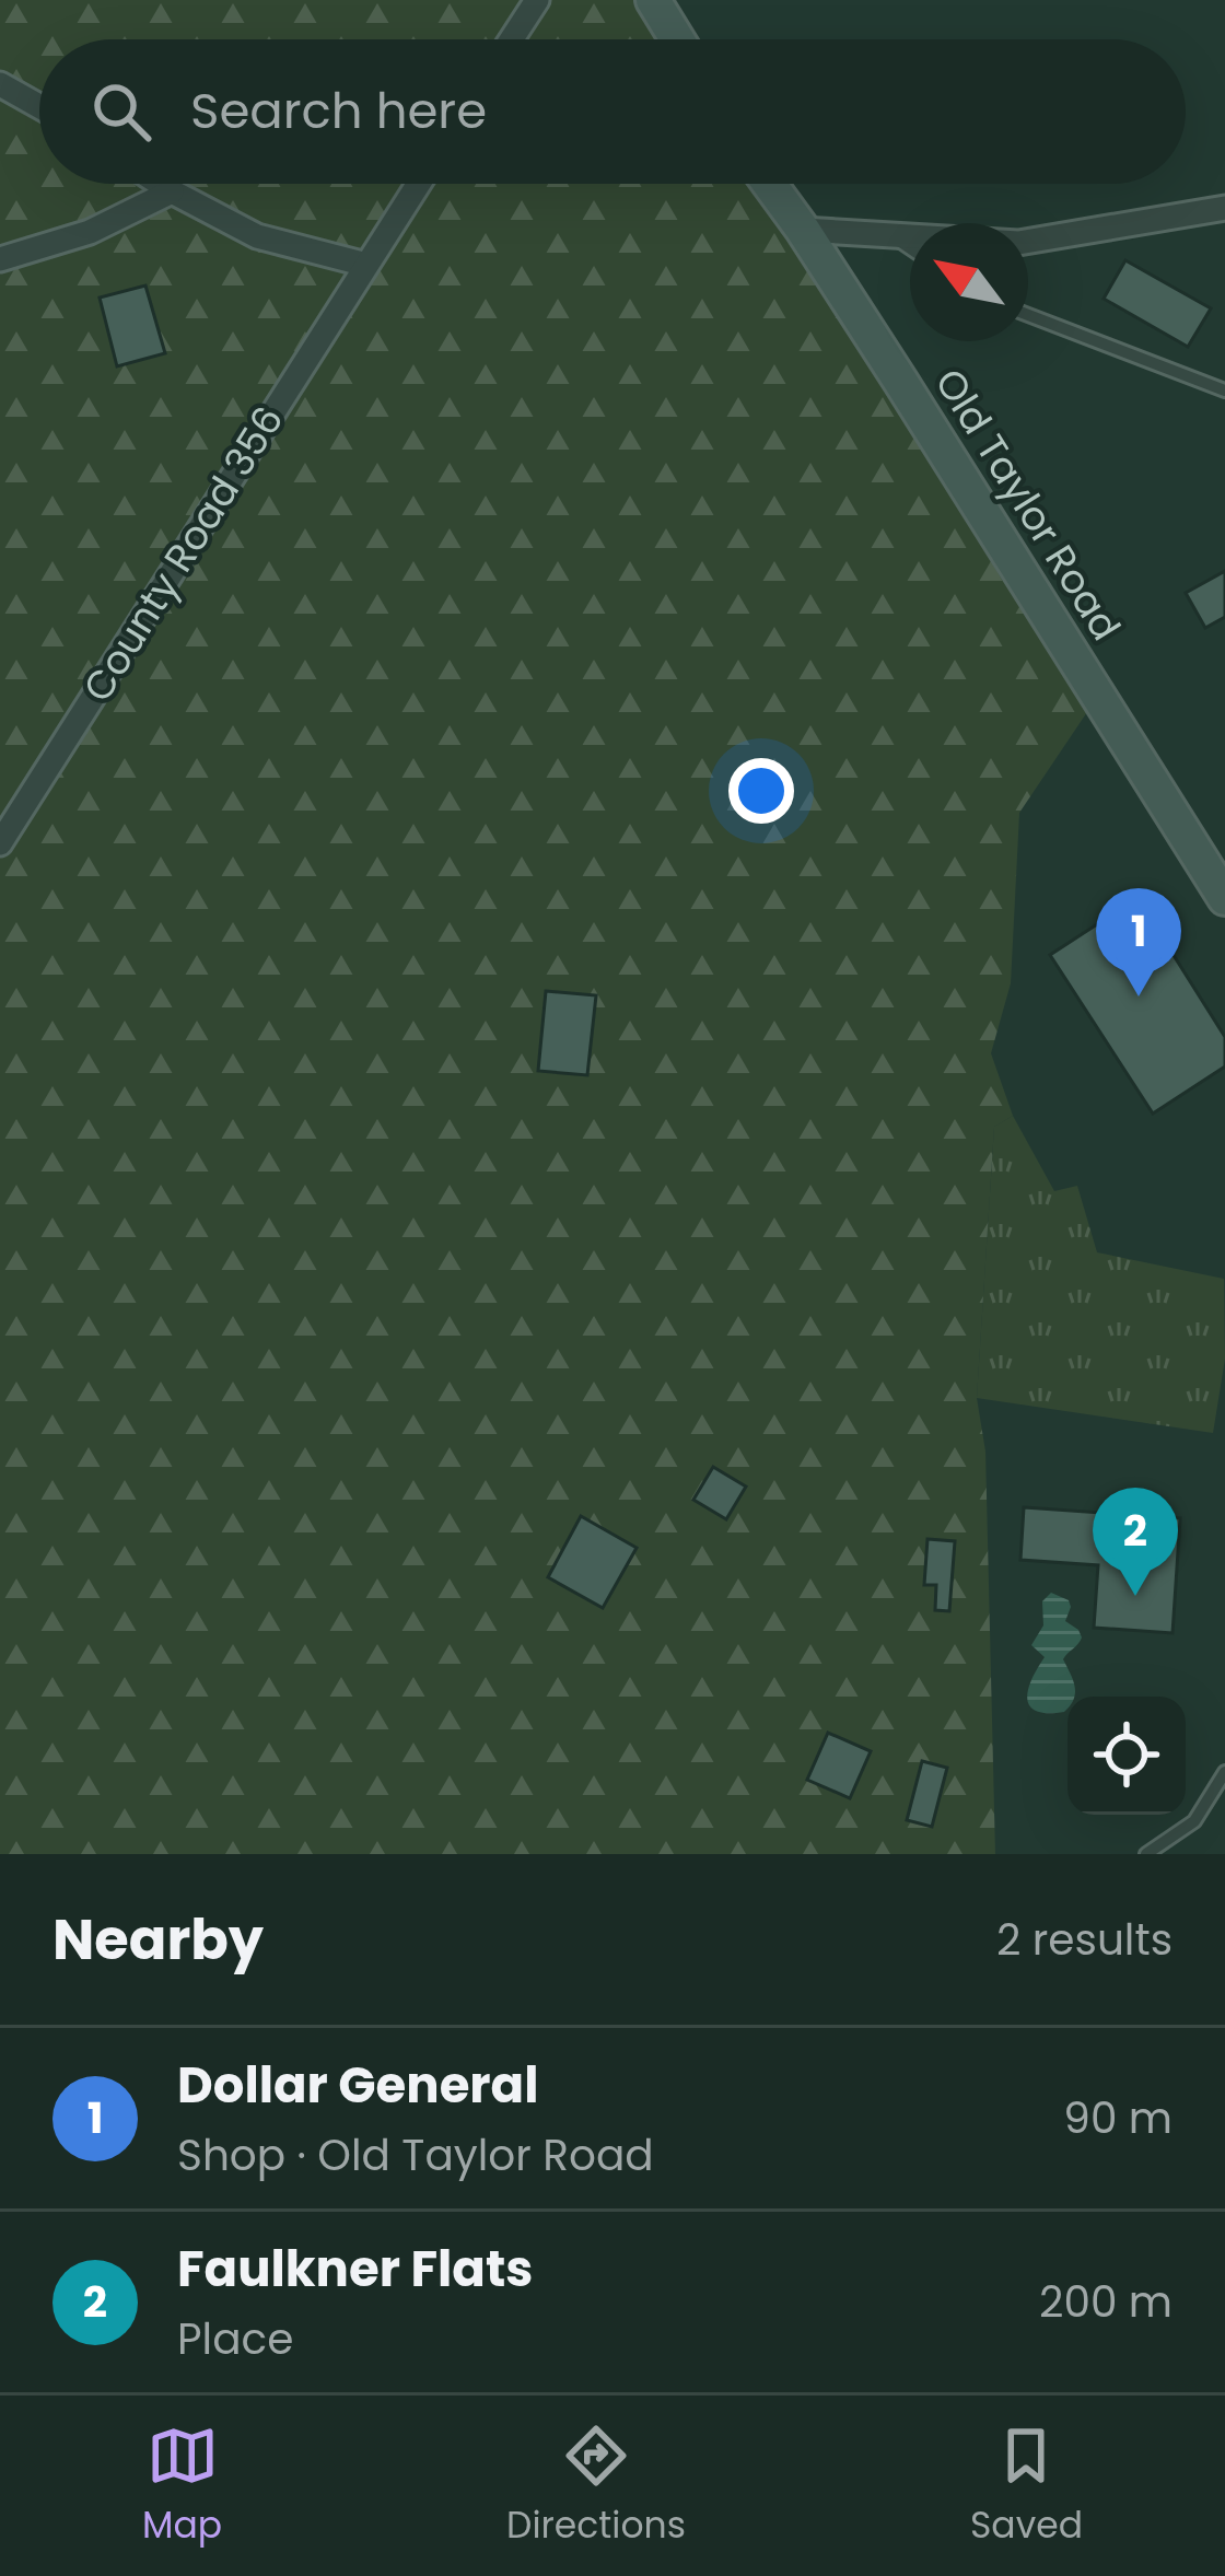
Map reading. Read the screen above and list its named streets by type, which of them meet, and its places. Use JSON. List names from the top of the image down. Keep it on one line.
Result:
{"streets":{"street":["Old Taylor Road","County Road 356"]},"north":"top left","page":{"search":"Search here","pins":["1","2"],"heading":["Nearby","2 results"],"list":[{"mark":"1","name":"Dollar General","note":"Shop · Old Taylor Road","value":"90 m"},{"mark":"2","name":"Faulkner Flats","note":"Place","value":"200 m"}],"nav":["Map","Directions","Saved"]}}
